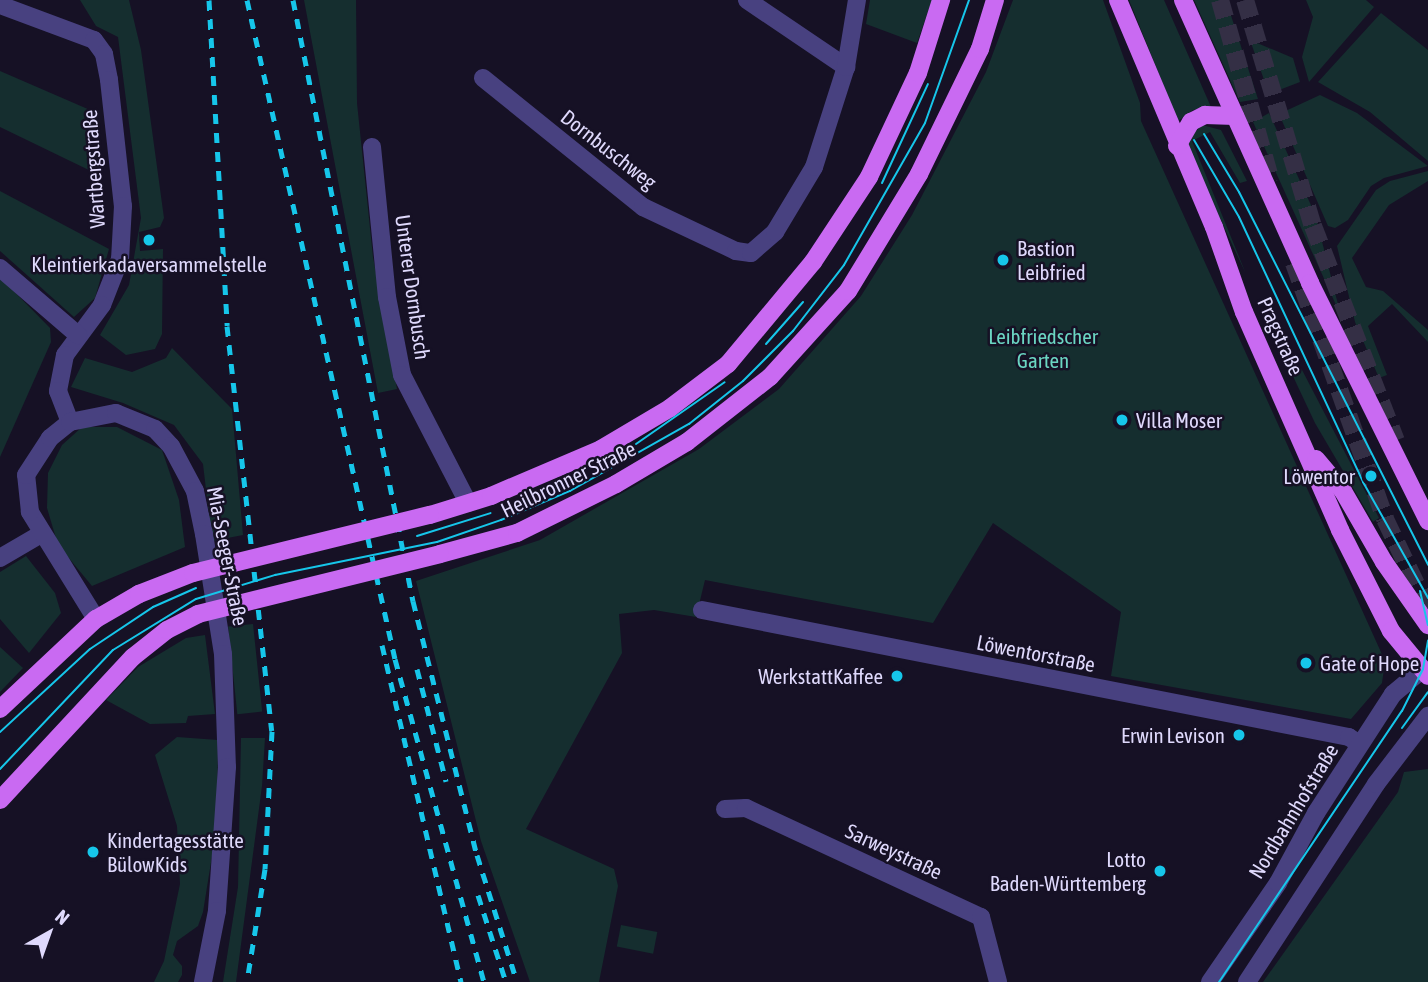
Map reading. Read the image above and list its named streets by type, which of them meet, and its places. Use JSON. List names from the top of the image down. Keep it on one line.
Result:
{"streets":{"main road":["Pragstraße","Heilbronner Straße"],"street":["Dornbuschweg","Wartbergstraße","Unterer Dornbusch","Mia-Seeger-Straße","Löwentorstraße","Nordbahnhofstraße","Sarweystraße"]},"crossings":[["Wartbergstraße","Mia-Seeger-Straße"],["Unterer Dornbusch","Heilbronner Straße"],["Pragstraße","Nordbahnhofstraße"],["Löwentorstraße","Nordbahnhofstraße"]],"parks":["Leibfriedscher Garten"],"places":["Kleintierkadaversammelstelle","Bastion Leibfried","Villa Moser","Löwentor","Gate of Hope","WerkstattKaffee","Erwin Levison","Kindertagesstätte BülowKids","Lotto Baden-Württemberg"],"north":"top right"}
